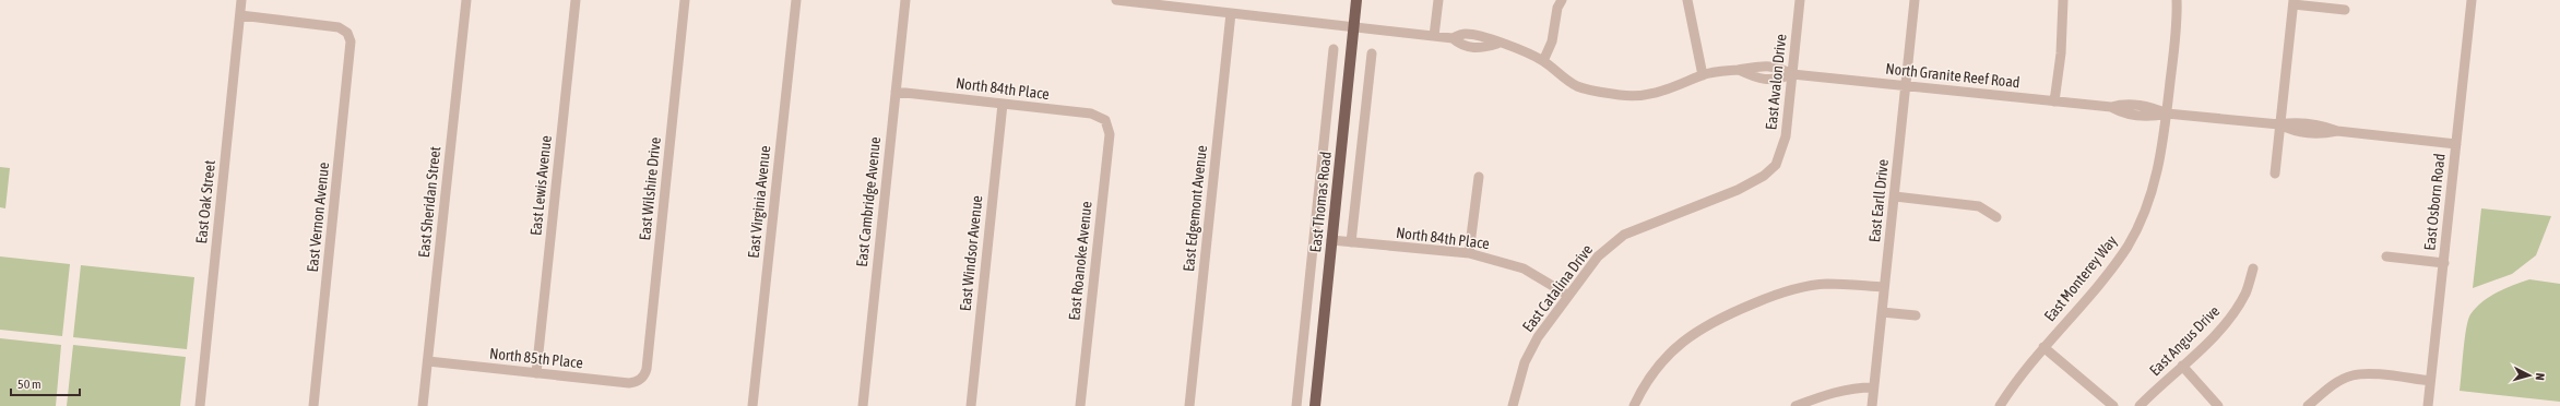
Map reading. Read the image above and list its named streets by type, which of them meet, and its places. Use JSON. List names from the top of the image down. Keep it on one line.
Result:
{"streets":{"main road":["East Thomas Road"],"street":["North Granite Reef Road","East Avalon Drive","North 84th Place","East Lewis Avenue","East Wilshire Drive","East Earll Drive","East Oak Street","East Sheridan Street","East Virginia Avenue","East Cambridge Avenue","East Osborn Road","East Edgemont Avenue","East Vernon Avenue","East Windsor Avenue","East Roanoke Avenue","East Monterey Way","East Catalina Drive","East Angus Drive","North 85th Place"]},"crossings":[["North Granite Reef Road","East Avalon Drive"],["North Granite Reef Road","East Earll Drive"],["North Granite Reef Road","East Thomas Road"],["North Granite Reef Road","East Osborn Road"],["North Granite Reef Road","East Edgemont Avenue"],["North Granite Reef Road","East Monterey Way"],["East Avalon Drive","East Catalina Drive"],["North 84th Place","East Cambridge Avenue"],["North 84th Place","East Thomas Road"],["North 84th Place","East Windsor Avenue"],["North 84th Place","East Roanoke Avenue"],["North 84th Place","East Catalina Drive"],["East Lewis Avenue","North 85th Place"],["East Wilshire Drive","North 85th Place"],["East Oak Street","East Vernon Avenue"],["East Sheridan Street","North 85th Place"]],"scale_bar":"50 m","north":"right"}
